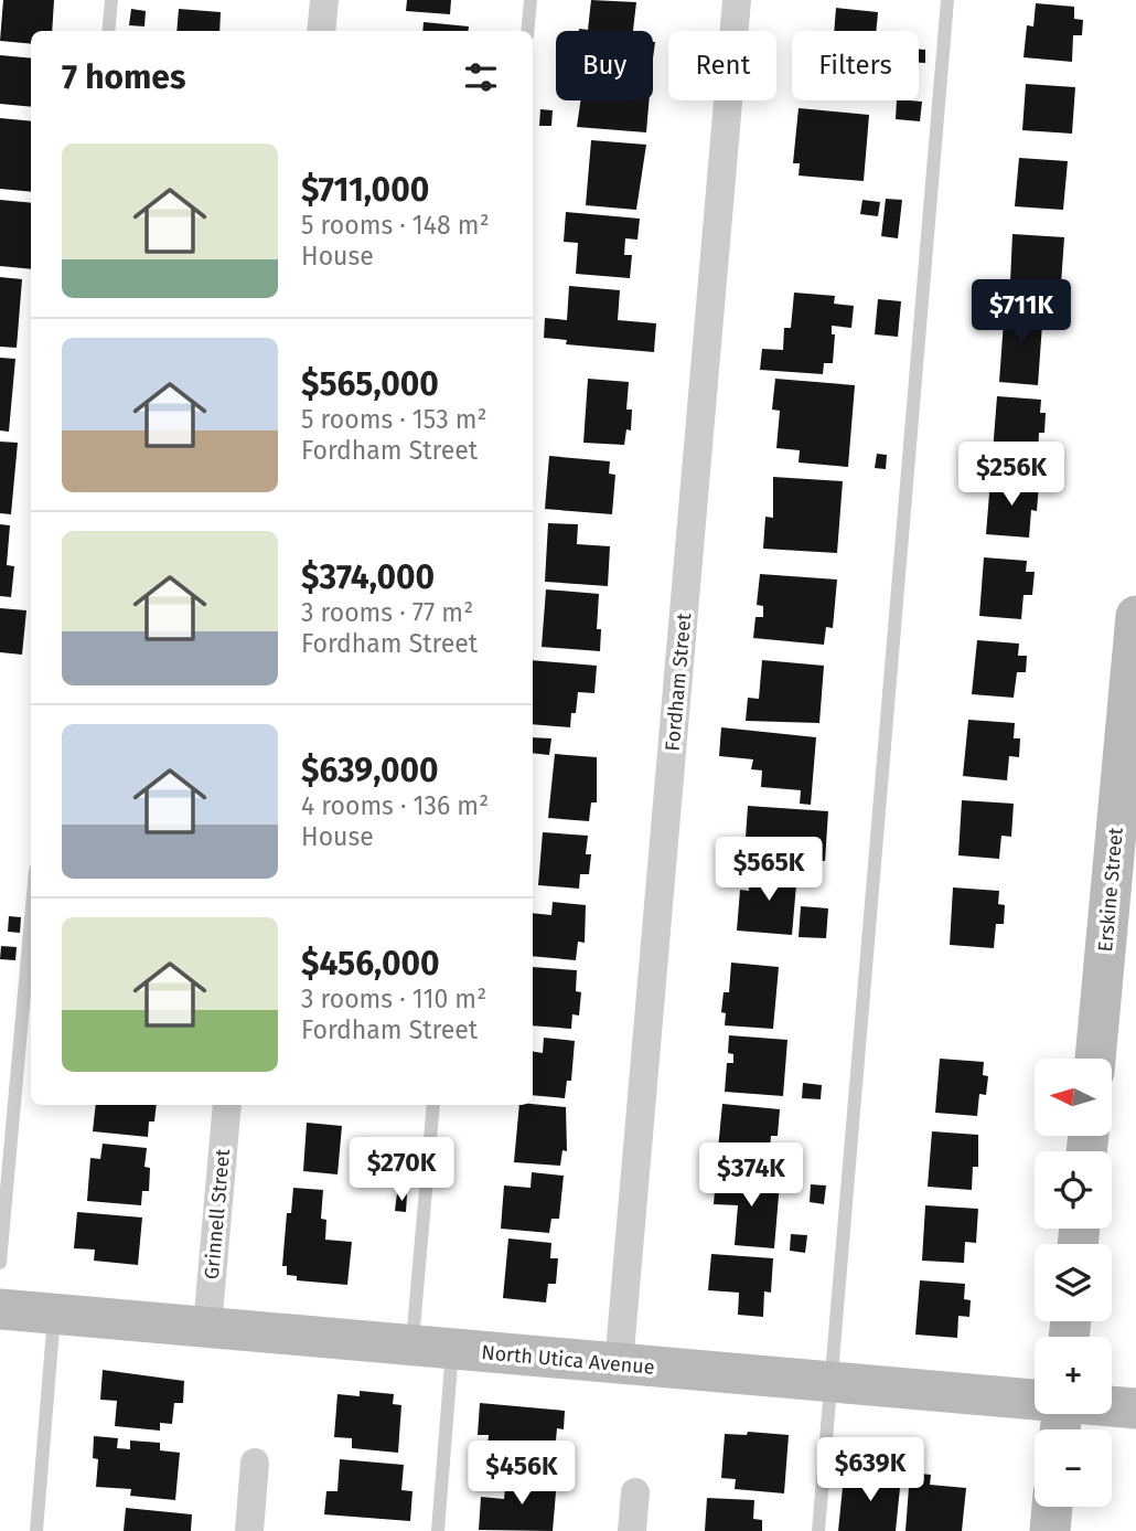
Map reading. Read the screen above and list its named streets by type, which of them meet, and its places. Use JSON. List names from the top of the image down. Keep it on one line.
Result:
{"streets":{"street":["Fordham Street","Erskine Street","Grinnell Street","North Utica Avenue"]},"crossings":[["Fordham Street","North Utica Avenue"],["Grinnell Street","North Utica Avenue"]],"north":"left","page":{"chip":["Buy","Rent","Filters"],"heading":"7 homes","list":[{"name":"$711,000","note":"5 rooms · 148 m² · House"},{"name":"$565,000","note":"5 rooms · 153 m² · Fordham Street"},{"name":"$374,000","note":"3 rooms · 77 m² · Fordham Street"},{"name":"$639,000","note":"4 rooms · 136 m² · House"},{"name":"$456,000","note":"3 rooms · 110 m² · Fordham Street"}],"price":["$711K","$256K","$565K","$270K","$374K","$639K","$456K"],"map_buttons":["+","−"]}}
